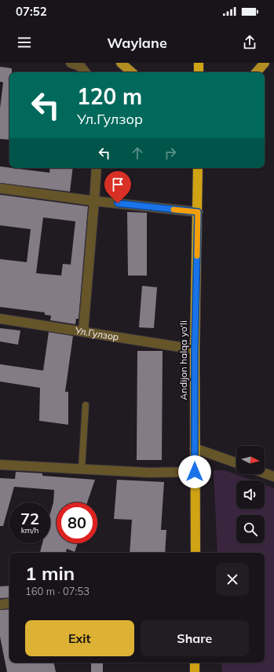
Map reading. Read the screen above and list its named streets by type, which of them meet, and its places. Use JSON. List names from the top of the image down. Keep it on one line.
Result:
{"streets":{"highway":["Andijon halqa yo‘li"],"street":["Ул.Гулзор"]},"crossings":[["Ул.Гулзор","Andijon halqa yo‘li"]],"north":"right","page":{"status":"07:52","header":"Waylane","turn":["120 m","Ул.Гулзор"],"speed":"72 km/h","limit":"80","heading":["1 min","160 m · 07:53"],"buttons":["Exit","Share"]}}
